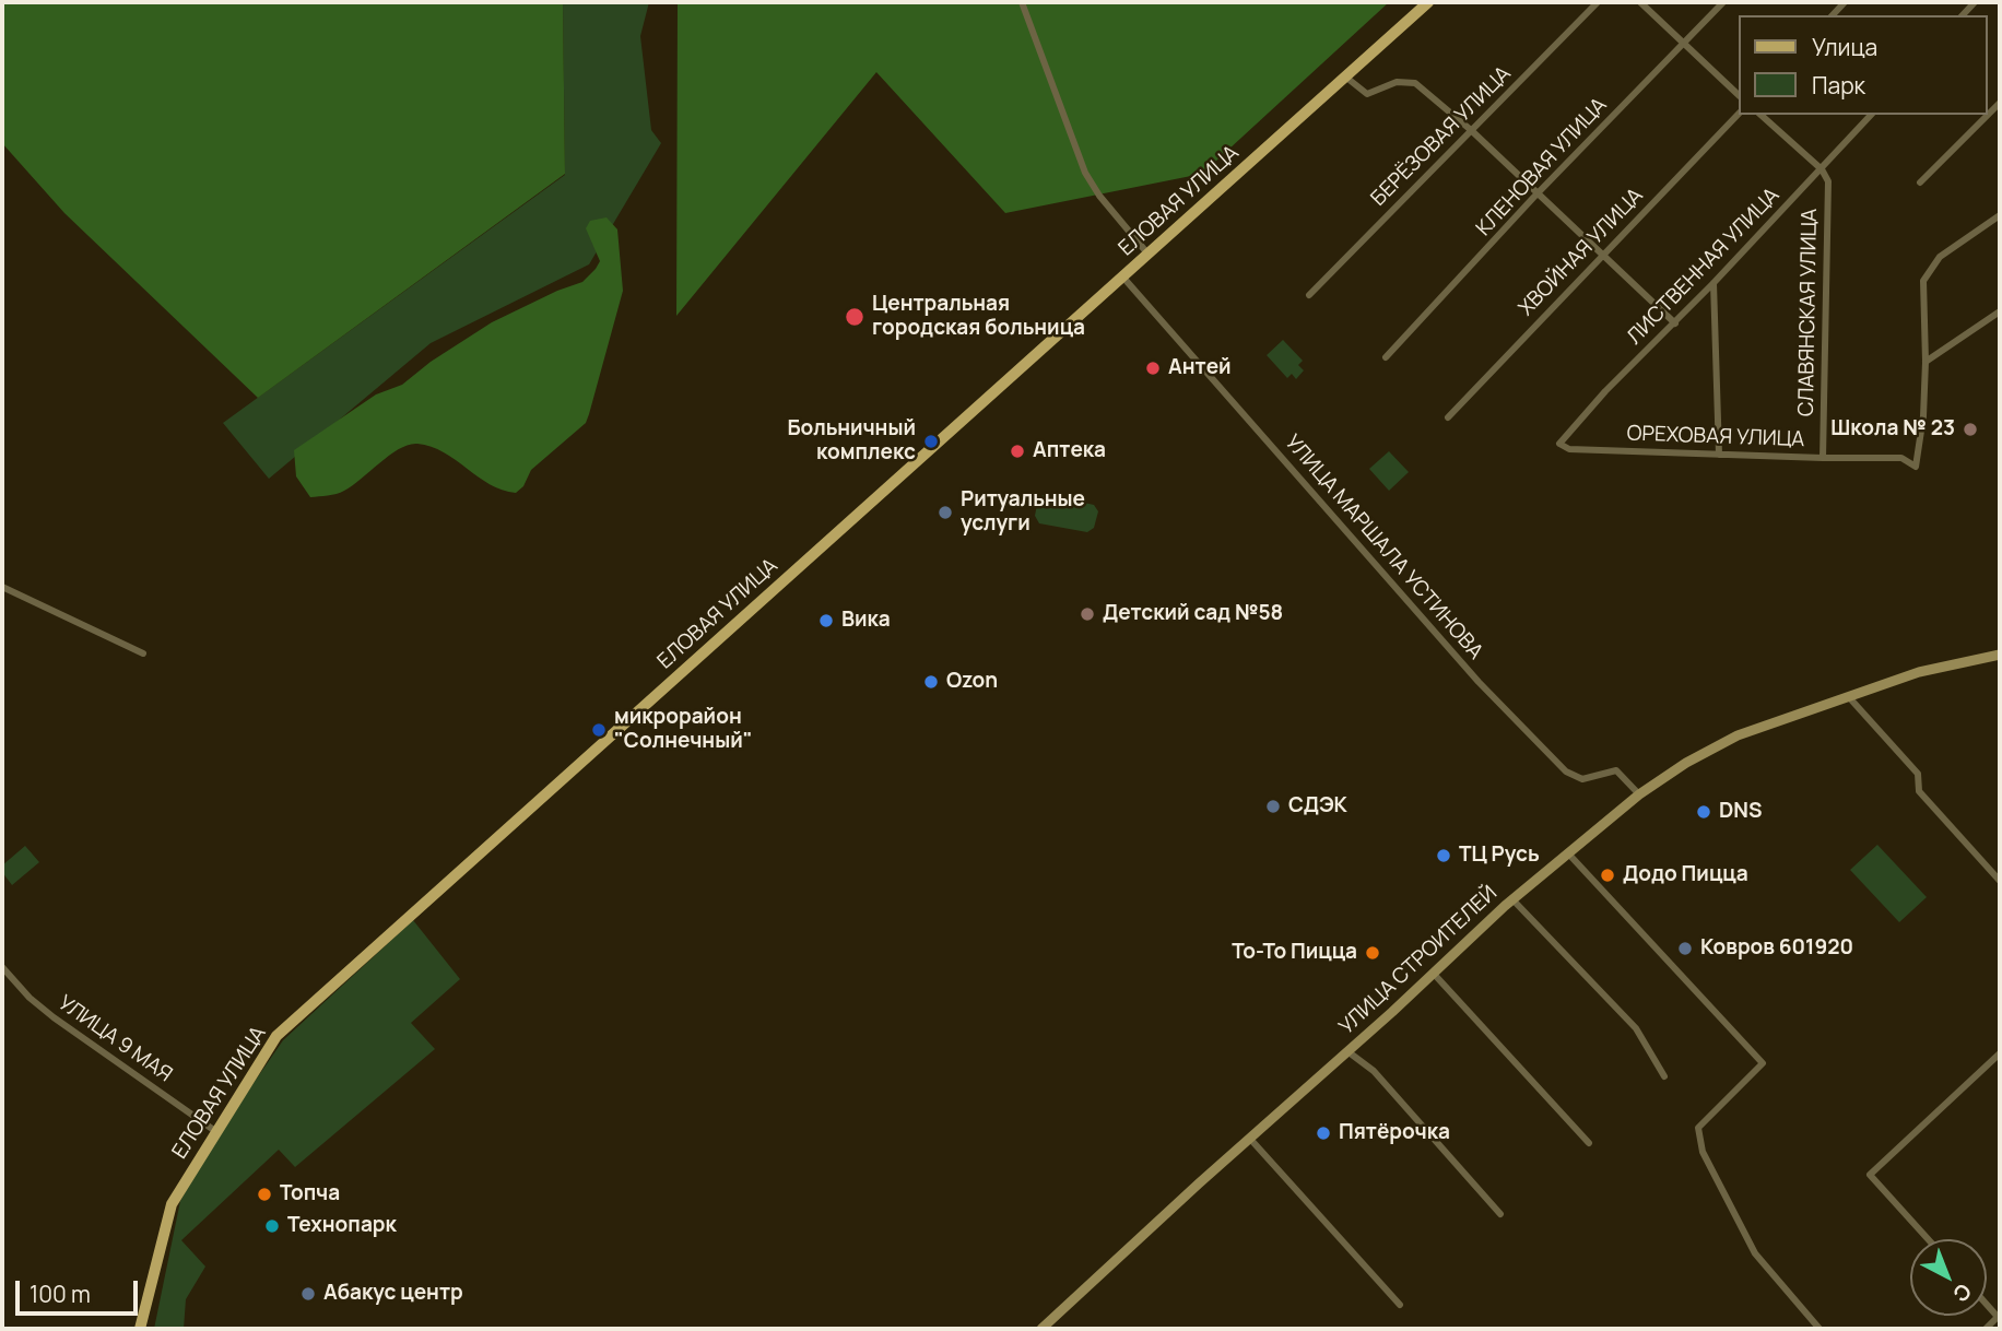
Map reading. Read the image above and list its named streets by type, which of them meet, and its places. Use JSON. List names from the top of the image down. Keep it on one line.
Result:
{"streets":{"main road":["ЕЛОВАЯ УЛИЦА","УЛИЦА СТРОИТЕЛЕЙ"],"street":["БЕРЁЗОВАЯ УЛИЦА","КЛЕНОВАЯ УЛИЦА","ХВОЙНАЯ УЛИЦА","ЛИСТВЕННАЯ УЛИЦА","СЛАВЯНСКАЯ УЛИЦА","ОРЕХОВАЯ УЛИЦА","УЛИЦА МАРШАЛА УСТИНОВА","УЛИЦА 9 МАЯ"]},"crossings":[["ЕЛОВАЯ УЛИЦА","УЛИЦА МАРШАЛА УСТИНОВА"],["ЕЛОВАЯ УЛИЦА","УЛИЦА 9 МАЯ"],["ЛИСТВЕННАЯ УЛИЦА","СЛАВЯНСКАЯ УЛИЦА"],["ЛИСТВЕННАЯ УЛИЦА","ОРЕХОВАЯ УЛИЦА"],["СЛАВЯНСКАЯ УЛИЦА","ОРЕХОВАЯ УЛИЦА"],["УЛИЦА МАРШАЛА УСТИНОВА","УЛИЦА СТРОИТЕЛЕЙ"]],"places":["Центральная городская больница","Антей","Школа № 23","Больничный комплекс","Аптека","Ритуальные услуги","Детский сад №58","Вика","Ozon","микрорайон \"Солнечный\"","СДЭК","DNS","ТЦ Русь","Додо Пицца","Ковров 601920","То-То Пицца","Пятёрочка","Топча","Технопарк","Абакус центр"],"legend":["Улица","Парк"],"scale_bar":"100 m","north":"bottom right"}
